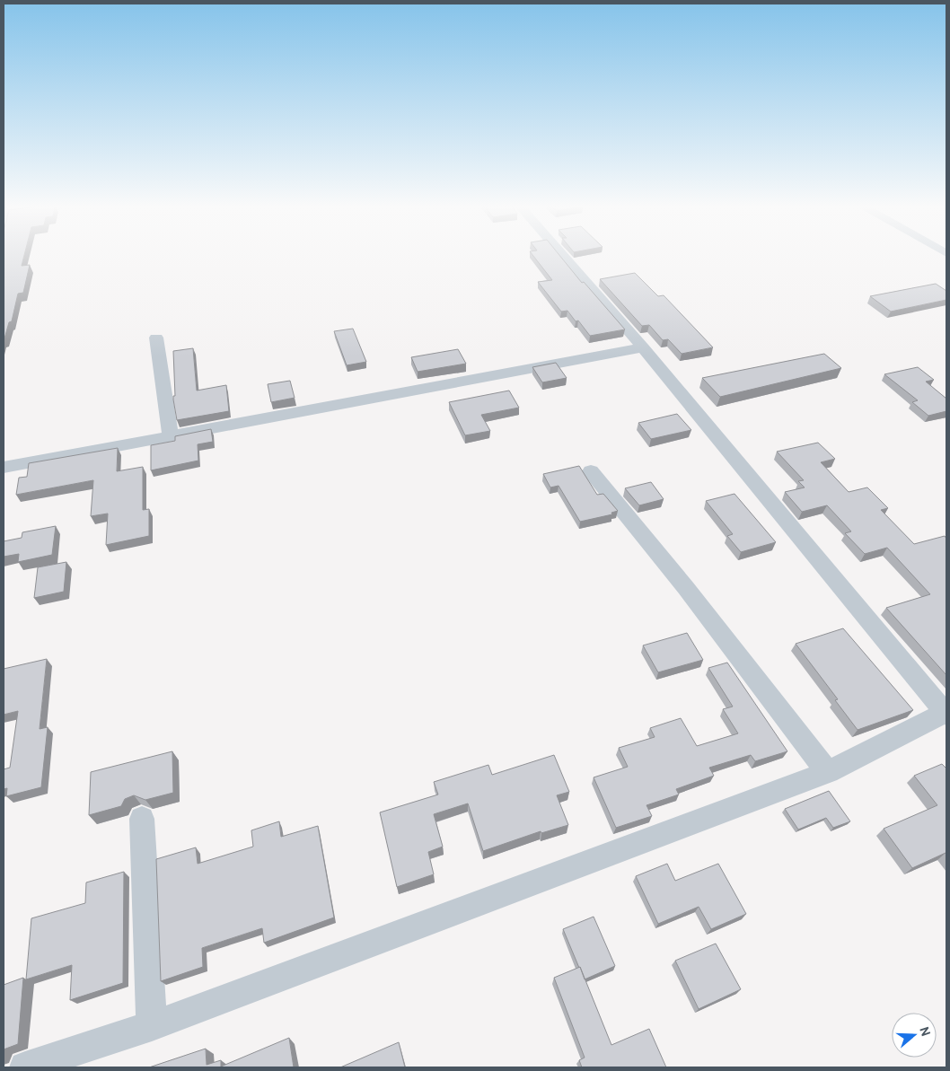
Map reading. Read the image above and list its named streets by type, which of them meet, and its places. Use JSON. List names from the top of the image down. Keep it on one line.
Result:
{"north":"right"}
